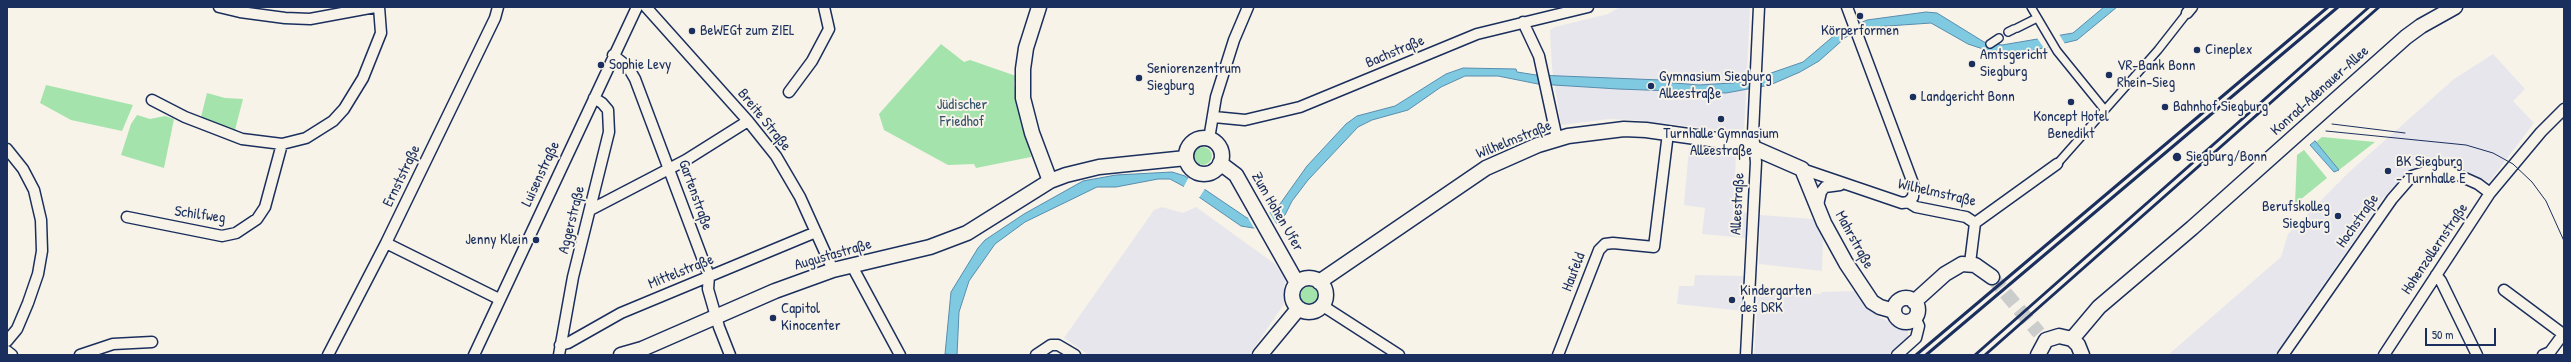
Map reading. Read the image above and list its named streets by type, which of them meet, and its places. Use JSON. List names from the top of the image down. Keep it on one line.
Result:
{"streets":{"main road":["Konrad-Adenauer-Allee","Wilhelmstraße","Zum Hohen Ufer","Mahrstraße","Augustastraße"],"street":["Bachstraße","Breite Straße","Luisenstraße","Ernststraße","Gartenstraße","Alleestraße","Schilfweg","Aggerstraße","Hochstraße","Hohenzollernstraße","Mittelstraße","Haufeld"]},"crossings":[["Breite Straße","Augustastraße"],["Breite Straße","Mittelstraße"],["Wilhelmstraße","Alleestraße"],["Wilhelmstraße","Zum Hohen Ufer"],["Wilhelmstraße","Mahrstraße"],["Wilhelmstraße","Haufeld"],["Luisenstraße","Gartenstraße"],["Luisenstraße","Aggerstraße"],["Gartenstraße","Augustastraße"],["Gartenstraße","Mittelstraße"],["Aggerstraße","Mittelstraße"],["Hochstraße","Hohenzollernstraße"]],"parks":["Jüdischer Friedhof"],"places":["Körperformen","BeWEGt zum ZIEL","Cineplex","Amtsgericht Siegburg","Sophie Levy","VR-Bank Bonn Rhein-Sieg","Seniorenzentrum Siegburg","Gymnasium Siegburg Alleestraße","Landgericht Bonn","Koncept Hotel Benedikt","Bahnhof Siegburg","Turnhalle Gymnasium Alleestraße","Siegburg/Bonn","BK Siegburg - Turnhalle E","Berufskolleg Siegburg","Jenny Klein","Kindergarten des DRK","Capitol Kinocenter"],"scale_bar":"50 m"}
